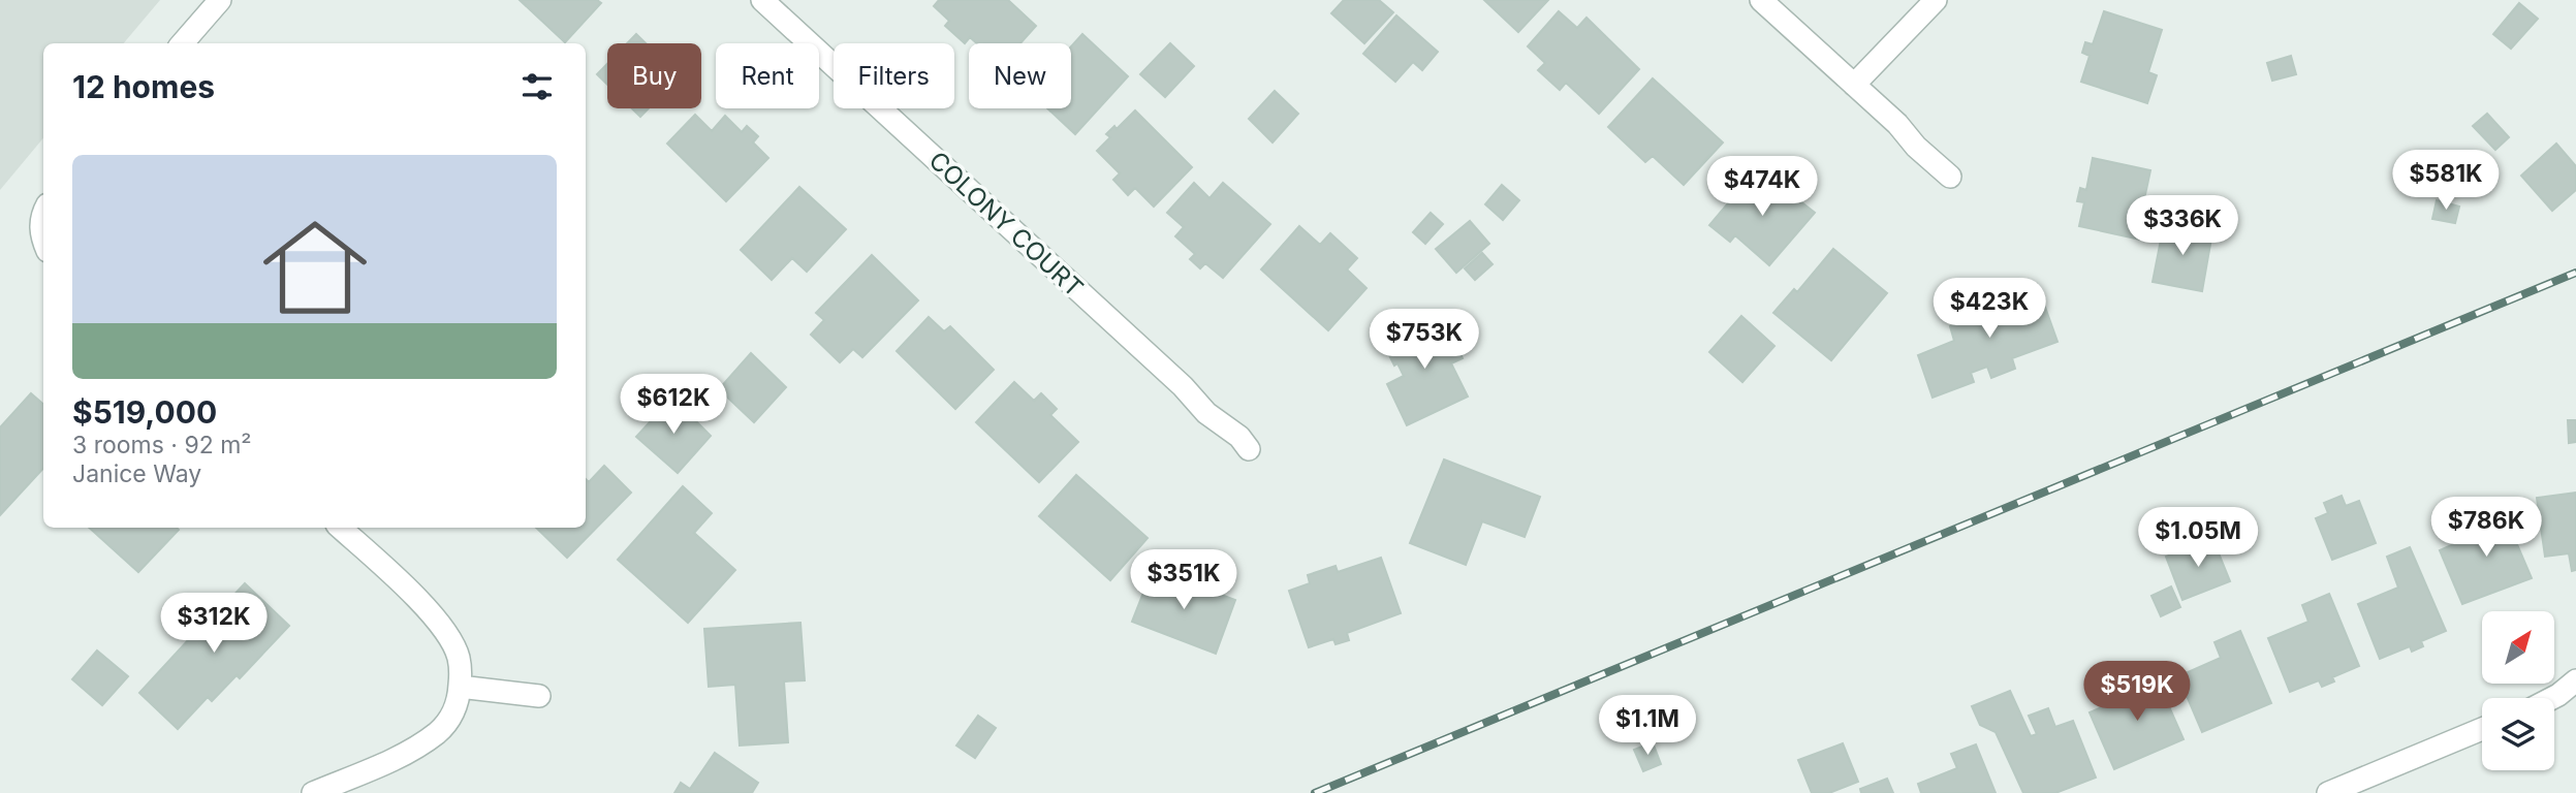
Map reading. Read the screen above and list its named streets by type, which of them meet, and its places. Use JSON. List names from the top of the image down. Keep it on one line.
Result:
{"streets":{"street":["COLONY COURT"]},"north":"top right","page":{"chip":["Buy","Rent","Filters","New"],"heading":"12 homes","list":[{"name":"$519,000","note":"3 rooms · 92 m² · Janice Way"}],"price":["$581K","$474K","$336K","$423K","$753K","$612K","$786K","$1.05M","$351K","$312K","$519K","$1.1M"]}}
